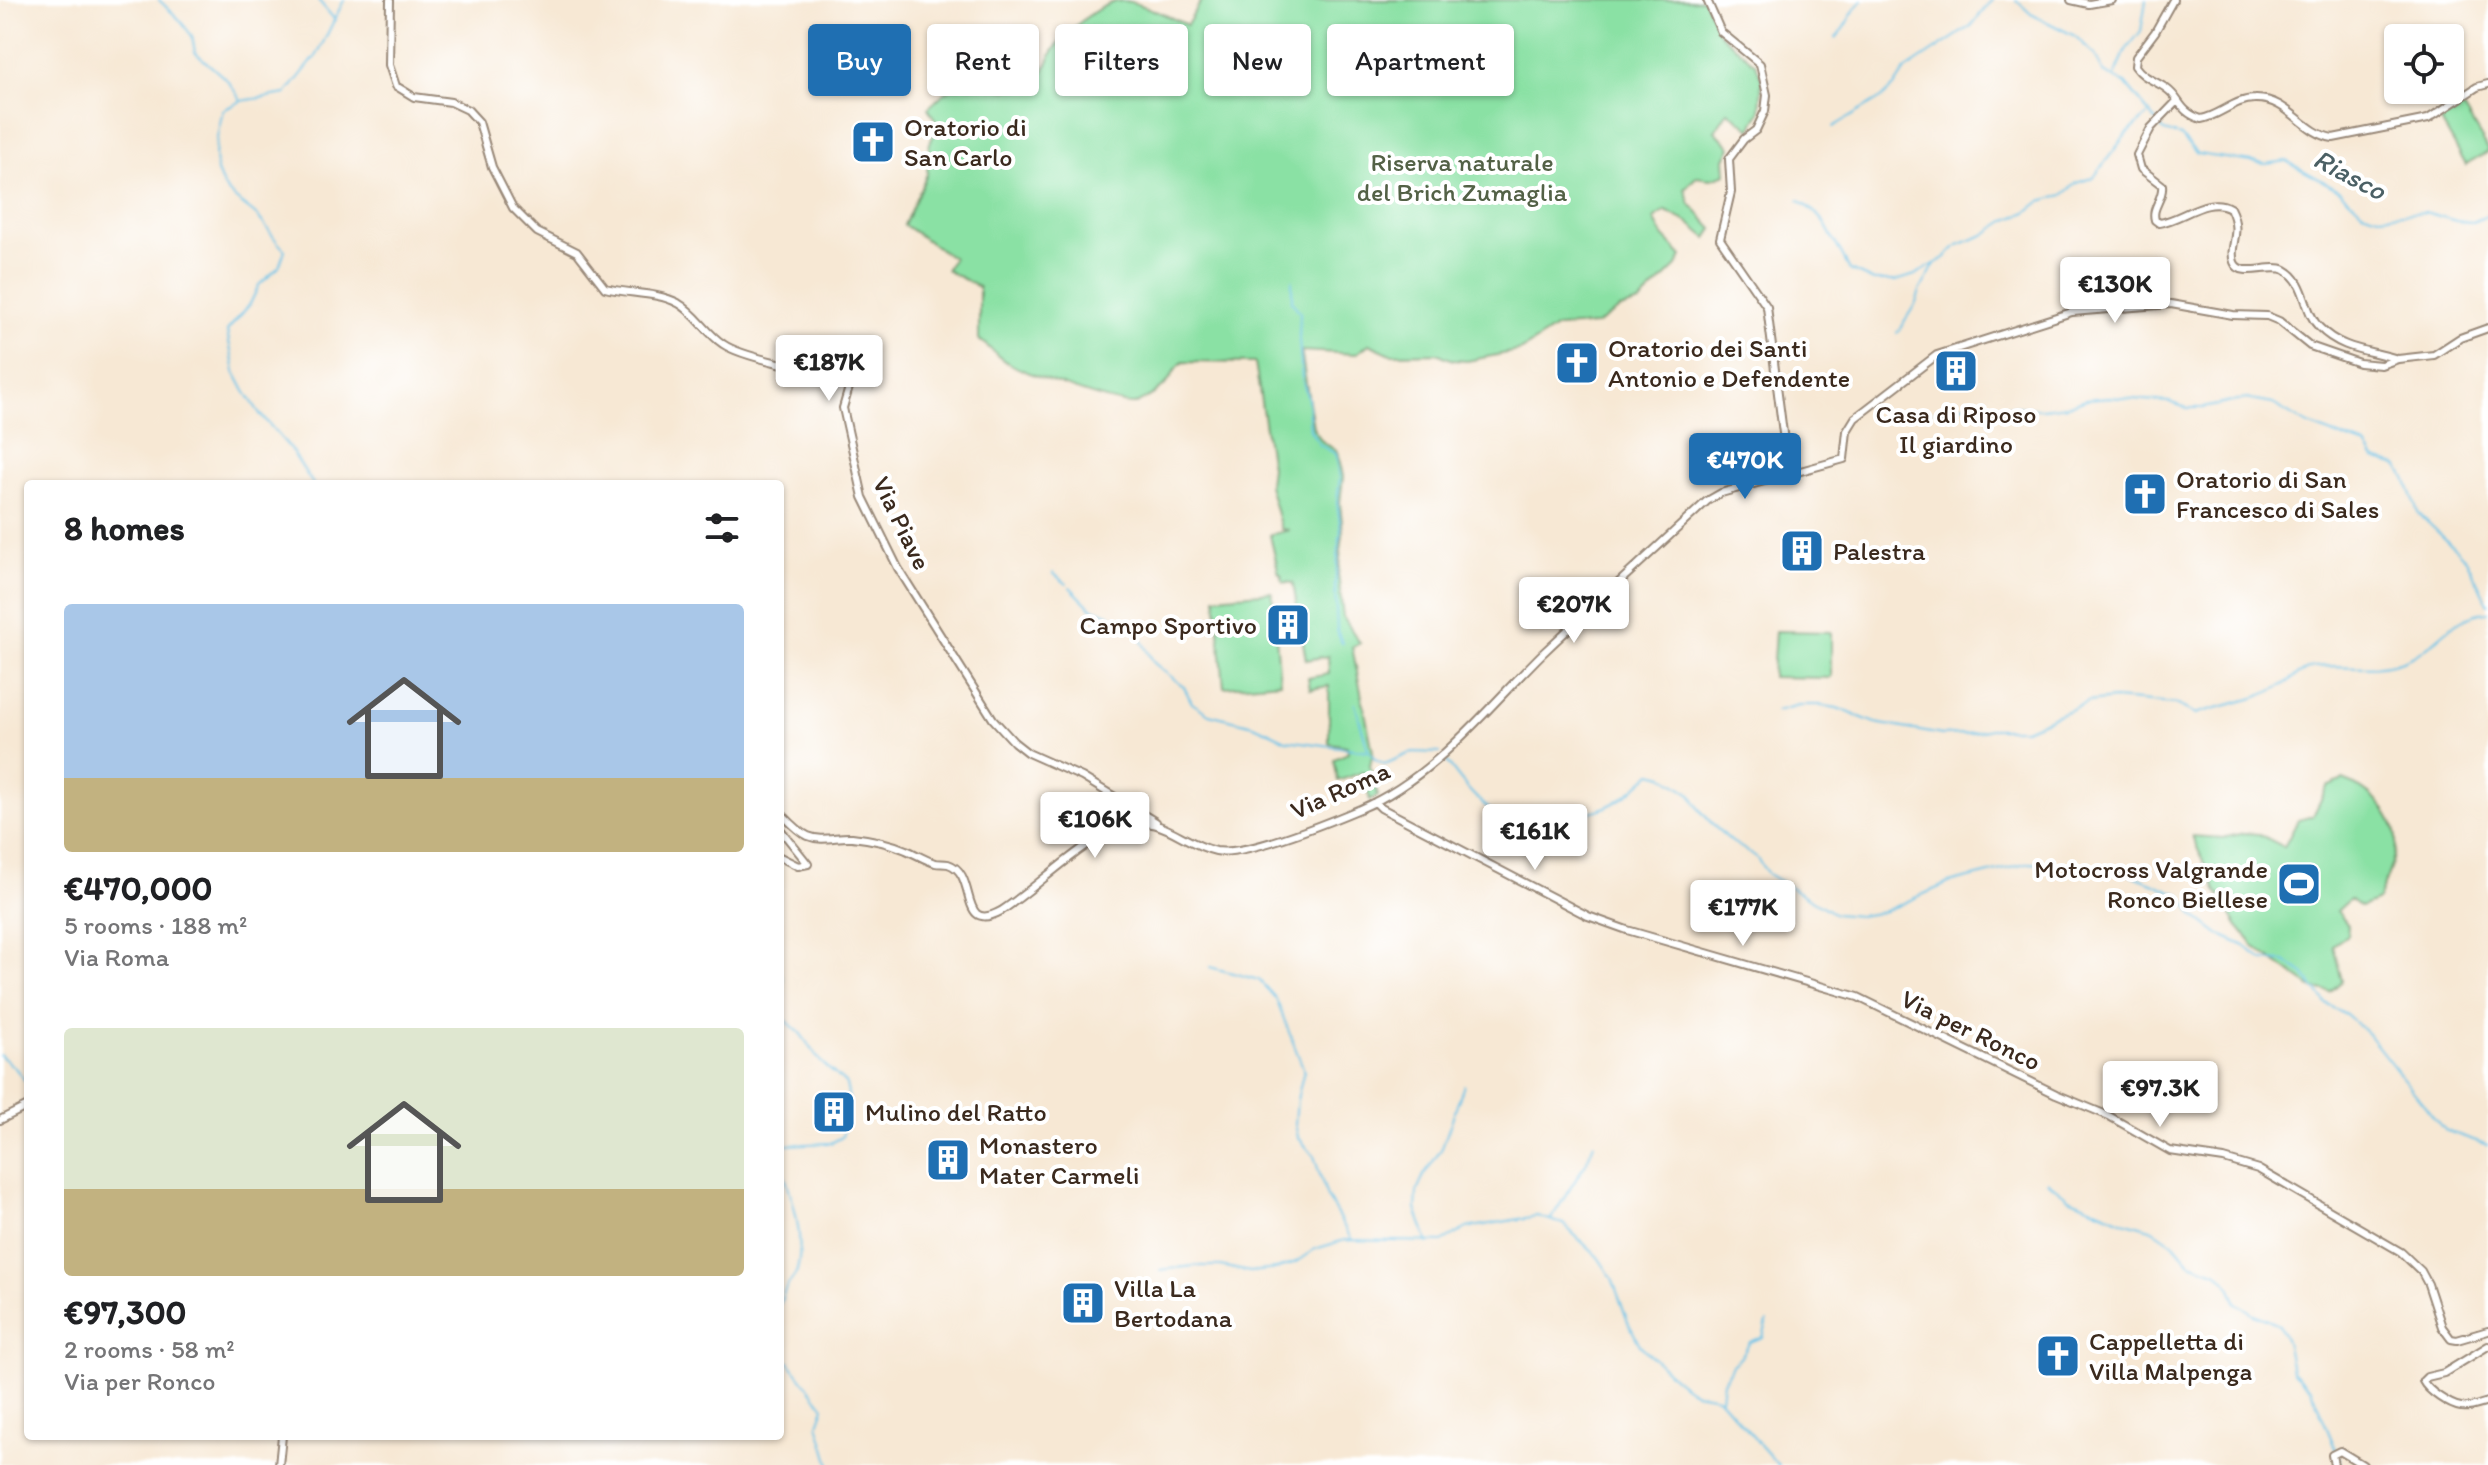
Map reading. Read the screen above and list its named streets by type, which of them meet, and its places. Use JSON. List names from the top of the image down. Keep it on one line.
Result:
{"streets":{"street":["Via Piave","Via Roma","Via per Ronco"]},"crossings":[["Via Piave","Via Roma"],["Via Roma","Via per Ronco"]],"water":["Riasco"],"parks":["Riserva naturale del Brich Zumaglia"],"places":{"church":["Oratorio di San Carlo","Oratorio dei Santi Antonio e Defendente","Oratorio di San Francesco di Sales","Cappelletta di Villa Malpenga"],"building":["Casa di Riposo Il giardino","Palestra","Campo Sportivo","Mulino del Ratto","Monastero Mater Carmeli","Villa La Bertodana"],"sports":["Motocross Valgrande Ronco Biellese"]},"page":{"chip":["Buy","Rent","Filters","New","Apartment"],"price":["€130K","€187K","€470K","€207K","€106K","€161K","€177K","€97.3K"],"heading":"8 homes","list":[{"name":"€470,000","note":"5 rooms · 188 m² · Via Roma"},{"name":"€97,300","note":"2 rooms · 58 m² · Via per Ronco"}]}}
